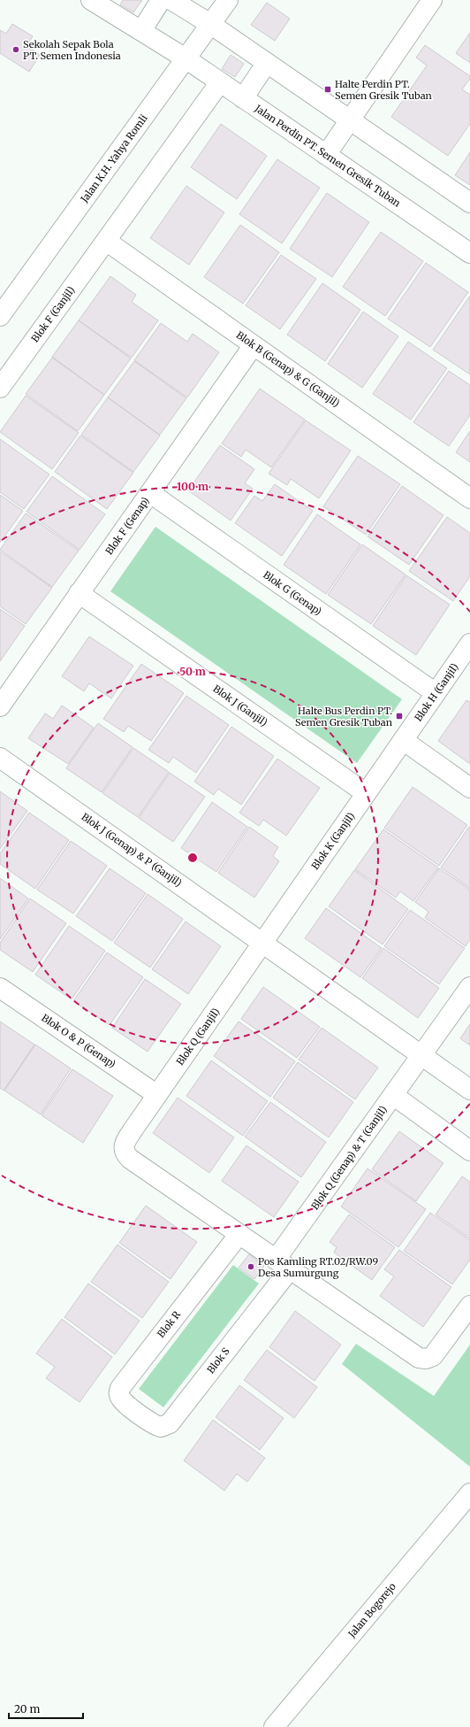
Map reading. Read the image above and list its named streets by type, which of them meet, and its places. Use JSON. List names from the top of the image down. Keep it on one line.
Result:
{"streets":{"street":["Jalan Perdin PT. Semen Gresik Tuban","Jalan K.H. Yahya Romli","Blok F (Ganjil)","Blok B (Genap) & G (Ganjil)","Blok F (Genap)","Blok G (Genap)","Blok H (Ganjil)","Blok J (Ganjil)","Blok K (Ganjil)","Blok J (Genap) & P (Ganjil)","Blok Q (Ganjil)","Blok O & P (Genap)","Blok Q (Genap) & T (Ganjil)","Blok R","Blok S","Jalan Bogorejo"]},"crossings":[["Jalan Perdin PT. Semen Gresik Tuban","Jalan K.H. Yahya Romli"],["Jalan Perdin PT. Semen Gresik Tuban","Blok F (Ganjil)"],["Blok F (Ganjil)","Blok B (Genap) & G (Ganjil)"],["Blok B (Genap) & G (Ganjil)","Blok F (Genap)"],["Blok F (Genap)","Blok G (Genap)"],["Blok F (Genap)","Blok J (Ganjil)"],["Blok G (Genap)","Blok H (Ganjil)"],["Blok H (Ganjil)","Blok K (Ganjil)"],["Blok J (Ganjil)","Blok K (Ganjil)"],["Blok K (Ganjil)","Blok J (Genap) & P (Ganjil)"],["Blok K (Ganjil)","Blok Q (Ganjil)"],["Blok J (Genap) & P (Ganjil)","Blok Q (Ganjil)"],["Blok J (Genap) & P (Ganjil)","Blok Q (Genap) & T (Ganjil)"],["Blok Q (Ganjil)","Blok O & P (Genap)"],["Blok Q (Ganjil)","Blok R"],["Blok Q (Genap) & T (Ganjil)","Blok S"],["Blok R","Blok S"]],"places":{"other":["Sekolah Sepak Bola PT. Semen Indonesia","Pos Kamling RT.02/RW.09 Desa Sumurgung"],"transit":["Halte Perdin PT. Semen Gresik Tuban","Halte Bus Perdin PT. Semen Gresik Tuban"]},"scale_bar":"20 m","rings":["100 m","50 m"]}
